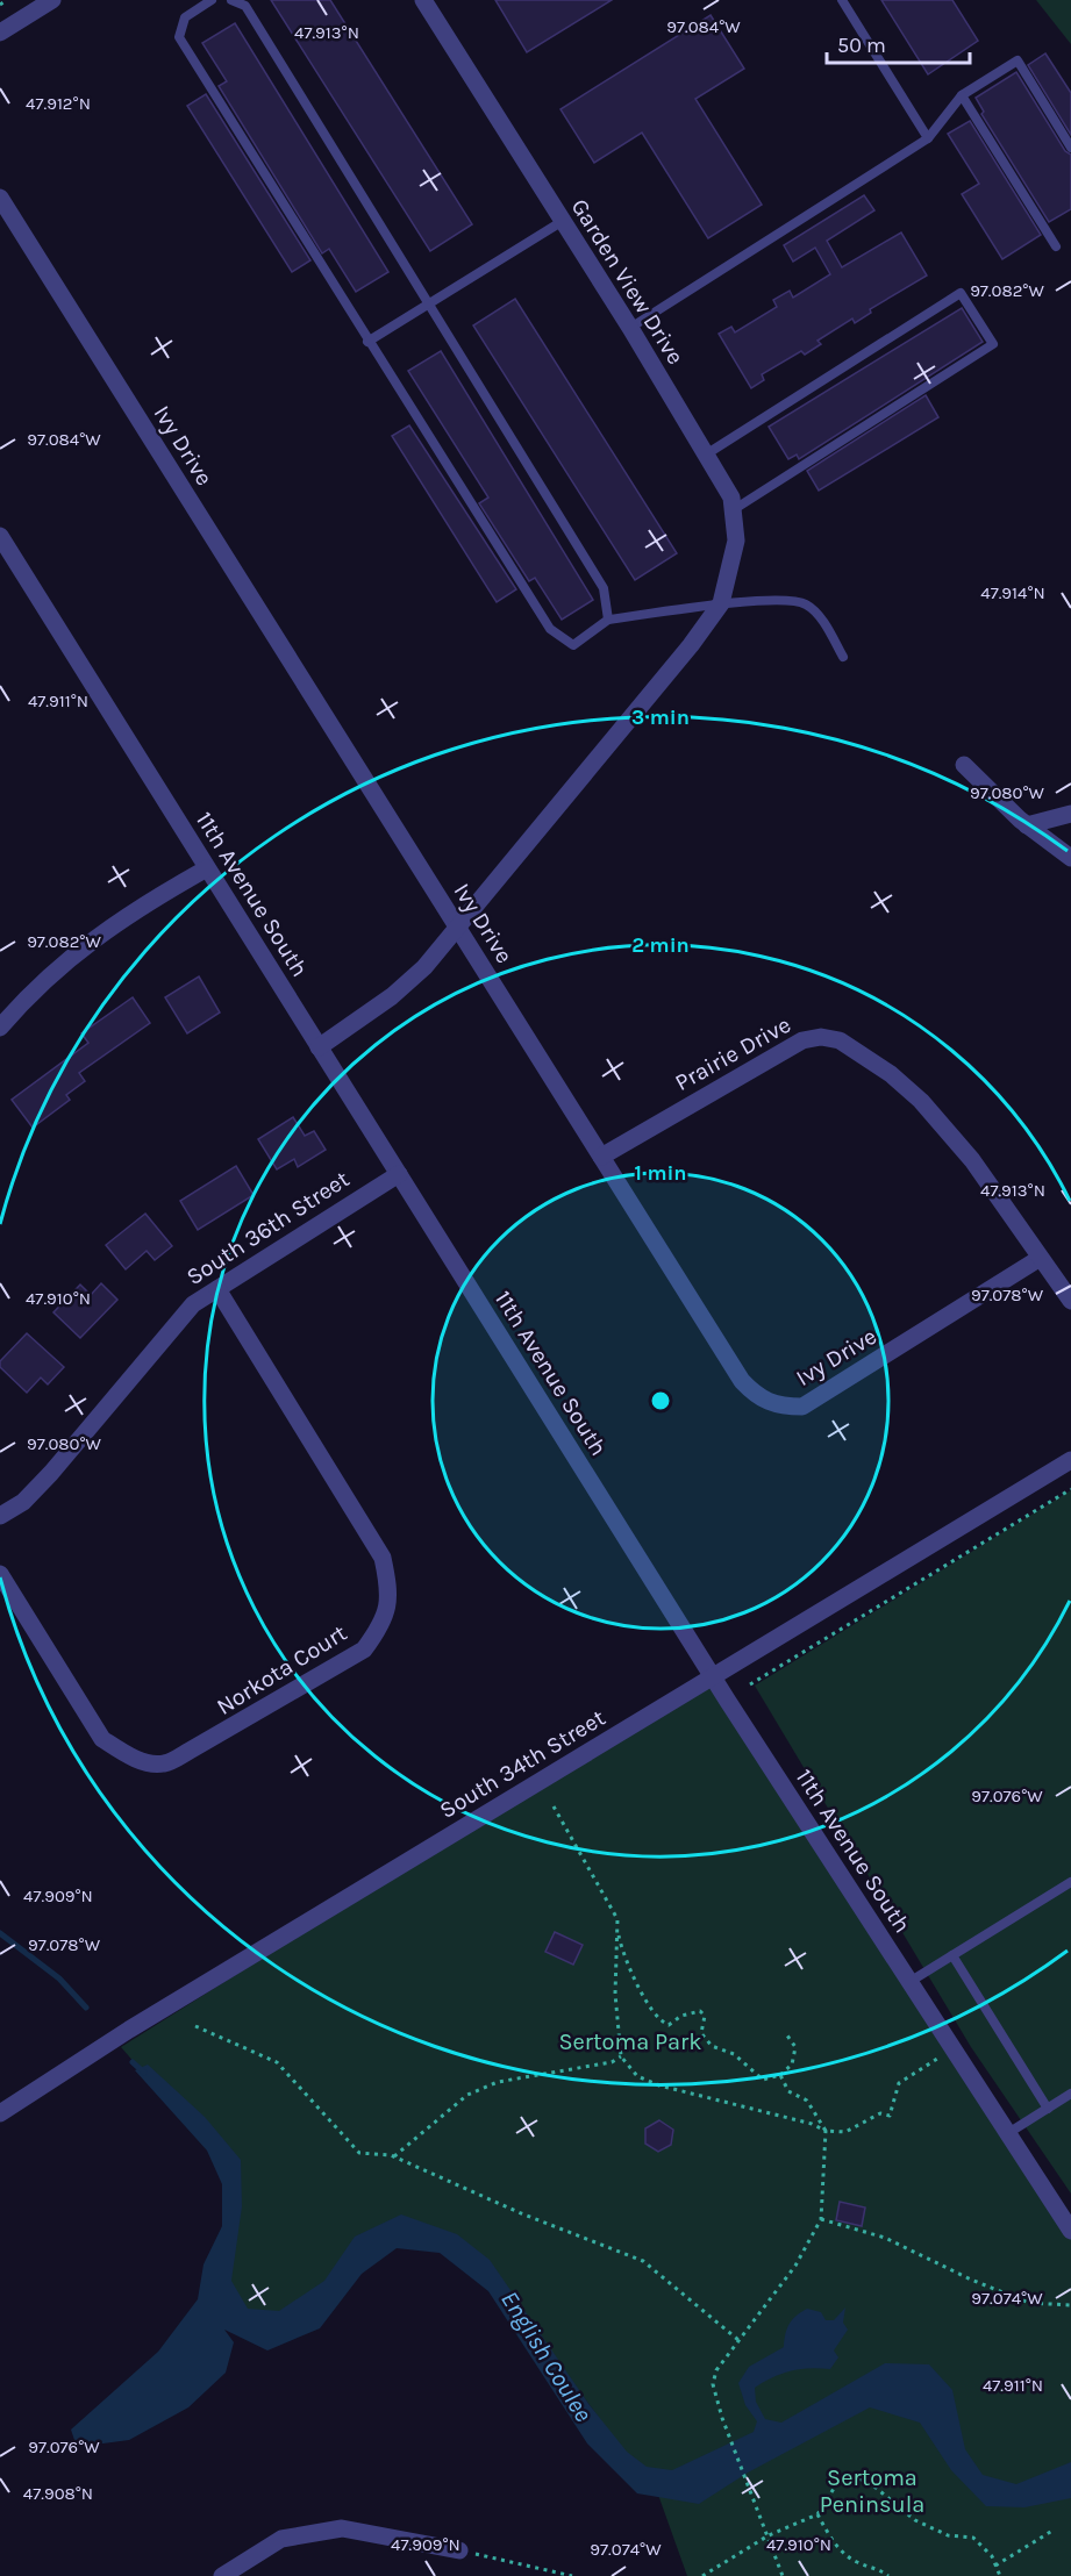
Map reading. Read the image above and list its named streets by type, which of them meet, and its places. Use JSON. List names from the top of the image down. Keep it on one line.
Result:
{"streets":{"street":["Garden View Drive","Ivy Drive","11th Avenue South","Prairie Drive","South 36th Street","Norkota Court","South 34th Street"]},"crossings":[["Ivy Drive","Prairie Drive"],["11th Avenue South","South 36th Street"],["11th Avenue South","South 34th Street"],["South 36th Street","Norkota Court"]],"water":["English Coulee"],"parks":["Sertoma Park","Sertoma Peninsula"],"scale_bar":"50 m","coordinates":["97.084°W","47.913°N","47.912°N","97.082°W","47.914°N","47.911°N","97.080°W","97.078°W","47.910°N","97.076°W","47.909°N","97.074°W","47.908°N"],"rings":["3 min","2 min","1 min"]}
